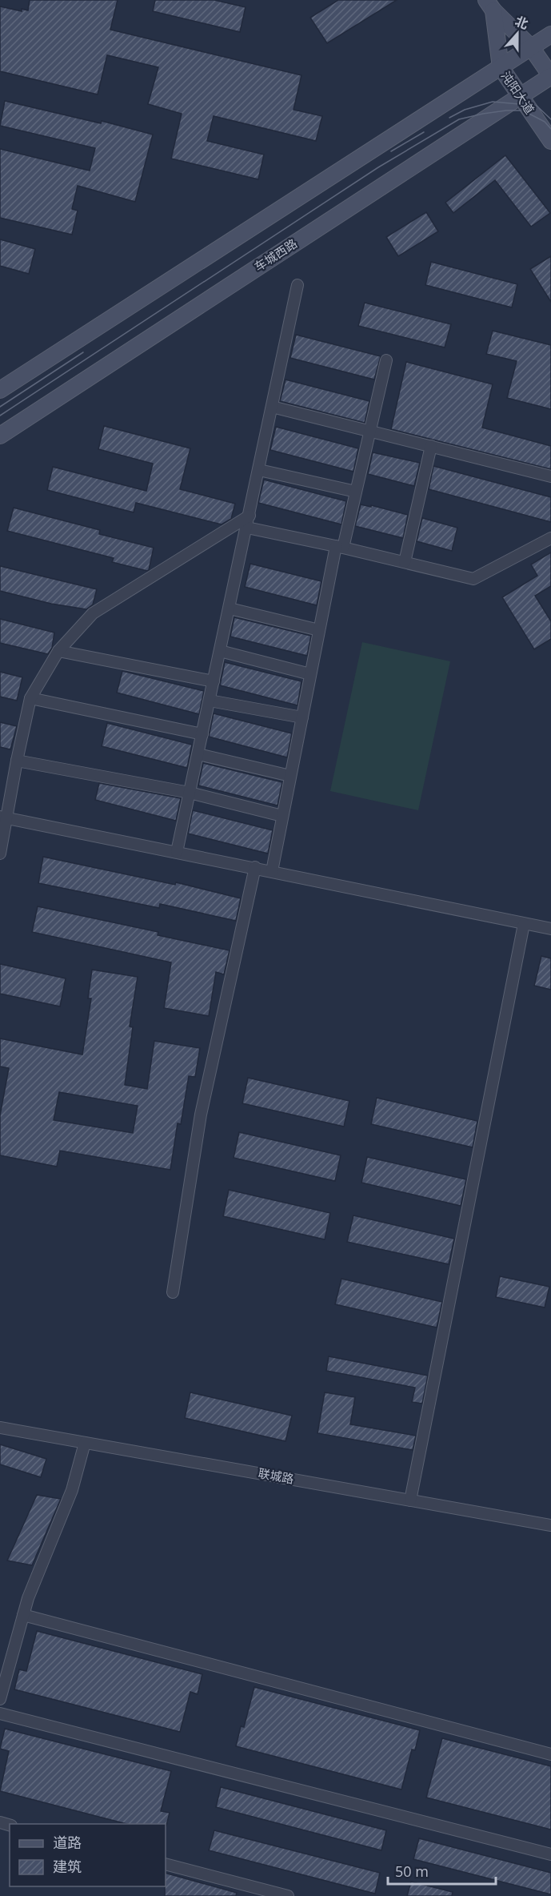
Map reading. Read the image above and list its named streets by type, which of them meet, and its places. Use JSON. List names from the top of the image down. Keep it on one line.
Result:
{"streets":{"main road":["沌阳大道","车城西路"],"street":["联城路"]},"crossings":[["沌阳大道","车城西路"]],"legend":["道路","建筑"],"scale_bar":"50 m","north":"top"}
